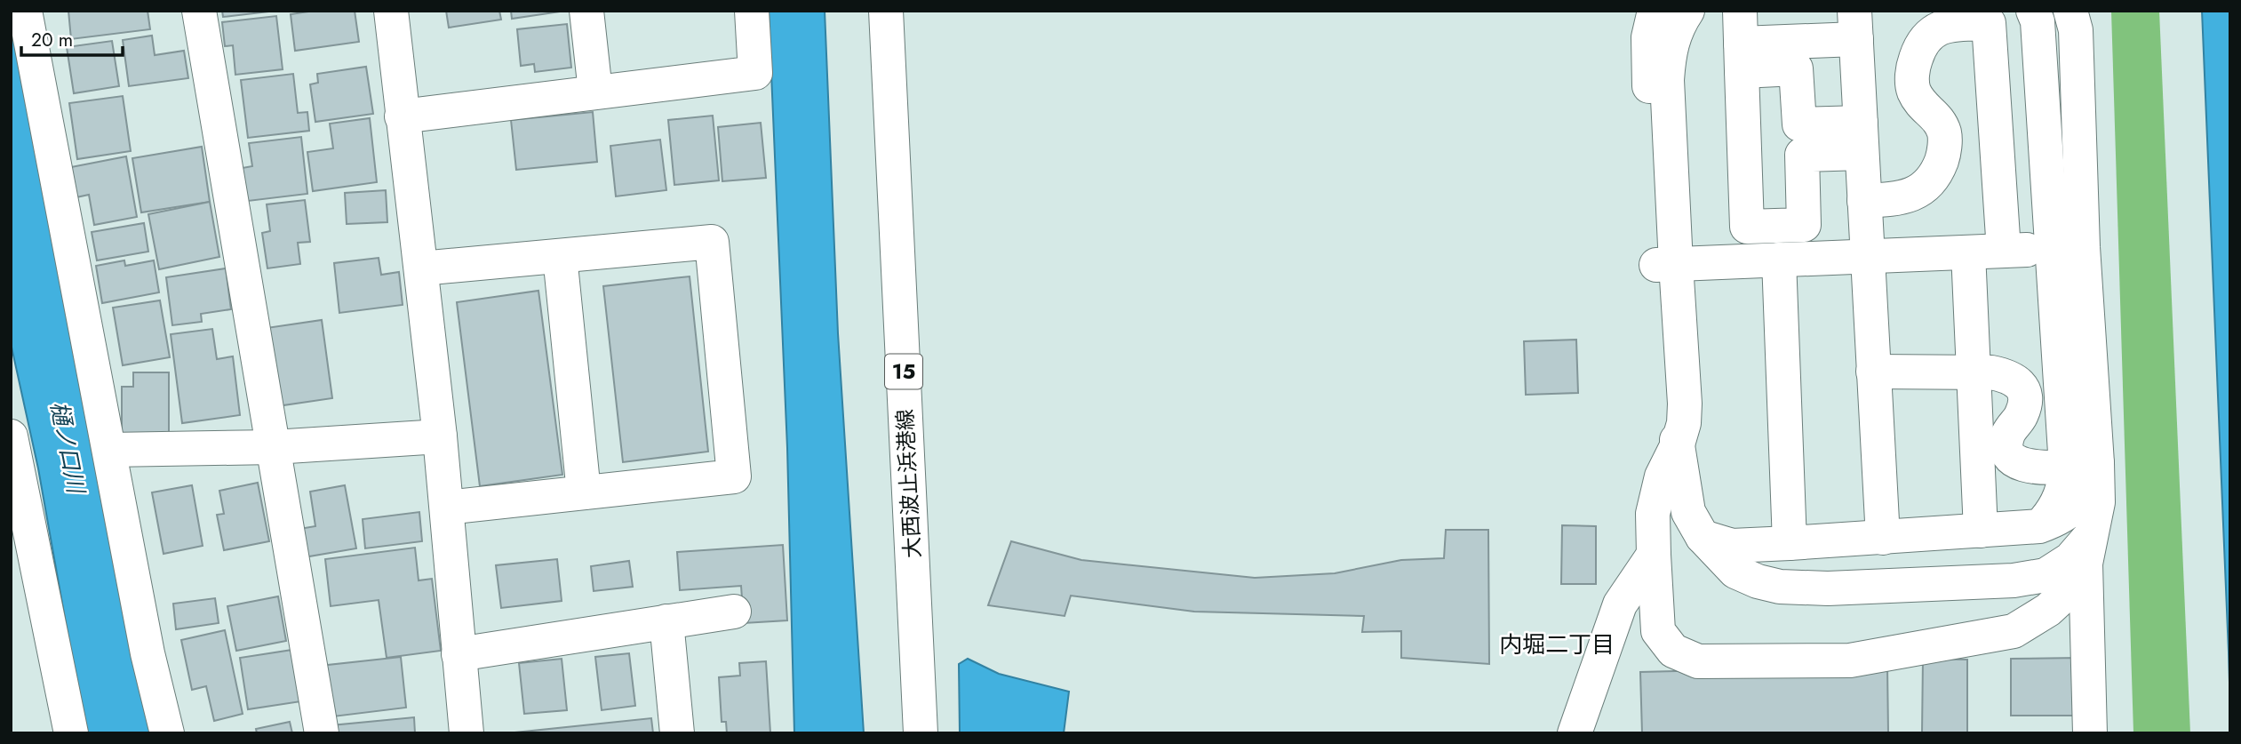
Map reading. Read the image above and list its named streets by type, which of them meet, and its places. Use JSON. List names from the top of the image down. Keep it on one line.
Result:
{"streets":{"street":["15","大西波止浜港線"]},"districts":["内堀二丁目"],"water":["樋ノ口川"],"scale_bar":"20 m"}
